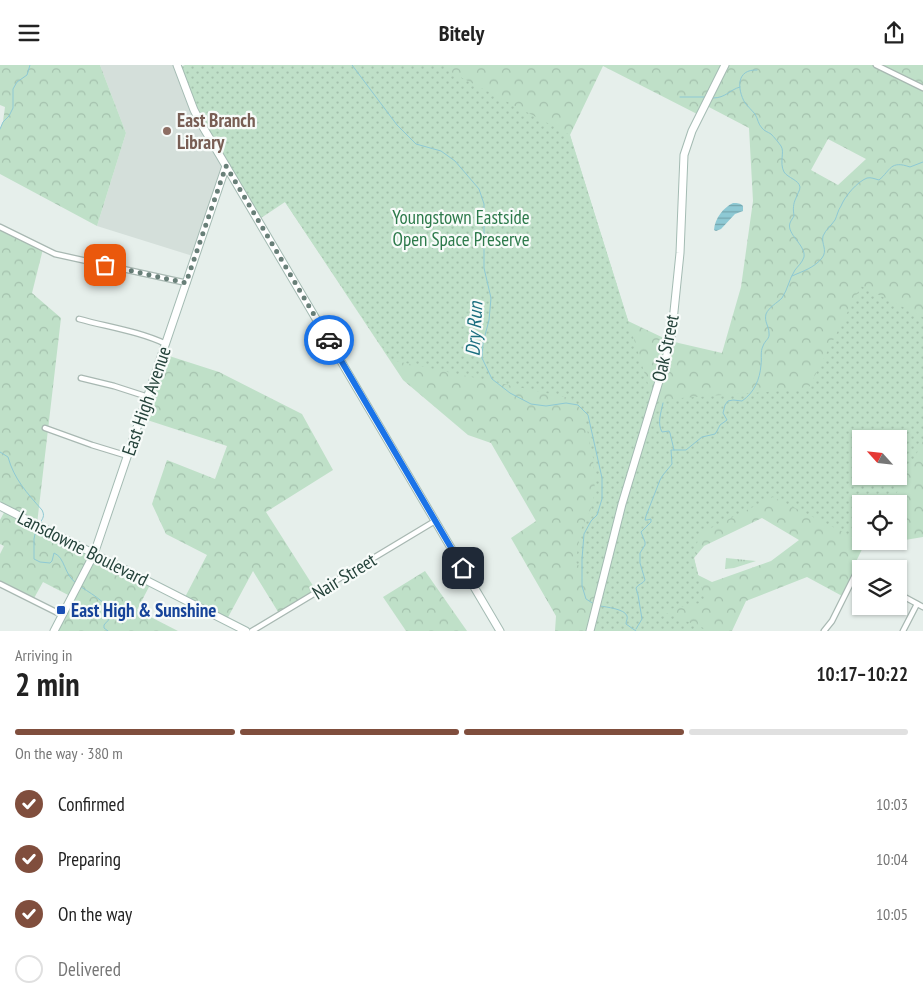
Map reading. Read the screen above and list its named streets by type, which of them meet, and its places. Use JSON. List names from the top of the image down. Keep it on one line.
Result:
{"streets":{"street":["Oak Street","East High Avenue","Lansdowne Boulevard","Nair Street"]},"crossings":[["East High Avenue","Lansdowne Boulevard"]],"water":["Dry Run"],"parks":["Youngstown Eastside Open Space Preserve"],"places":{"other":["East Branch Library"],"transit":["East High & Sunshine"]},"north":"top left","page":{"header":"Bitely","heading":["2 min","Arriving in","10:17–10:22"],"bar":"On the way · 380 m","list":[["Confirmed","10:03"],["Preparing","10:04"],["On the way","10:05"],"Delivered"]}}
